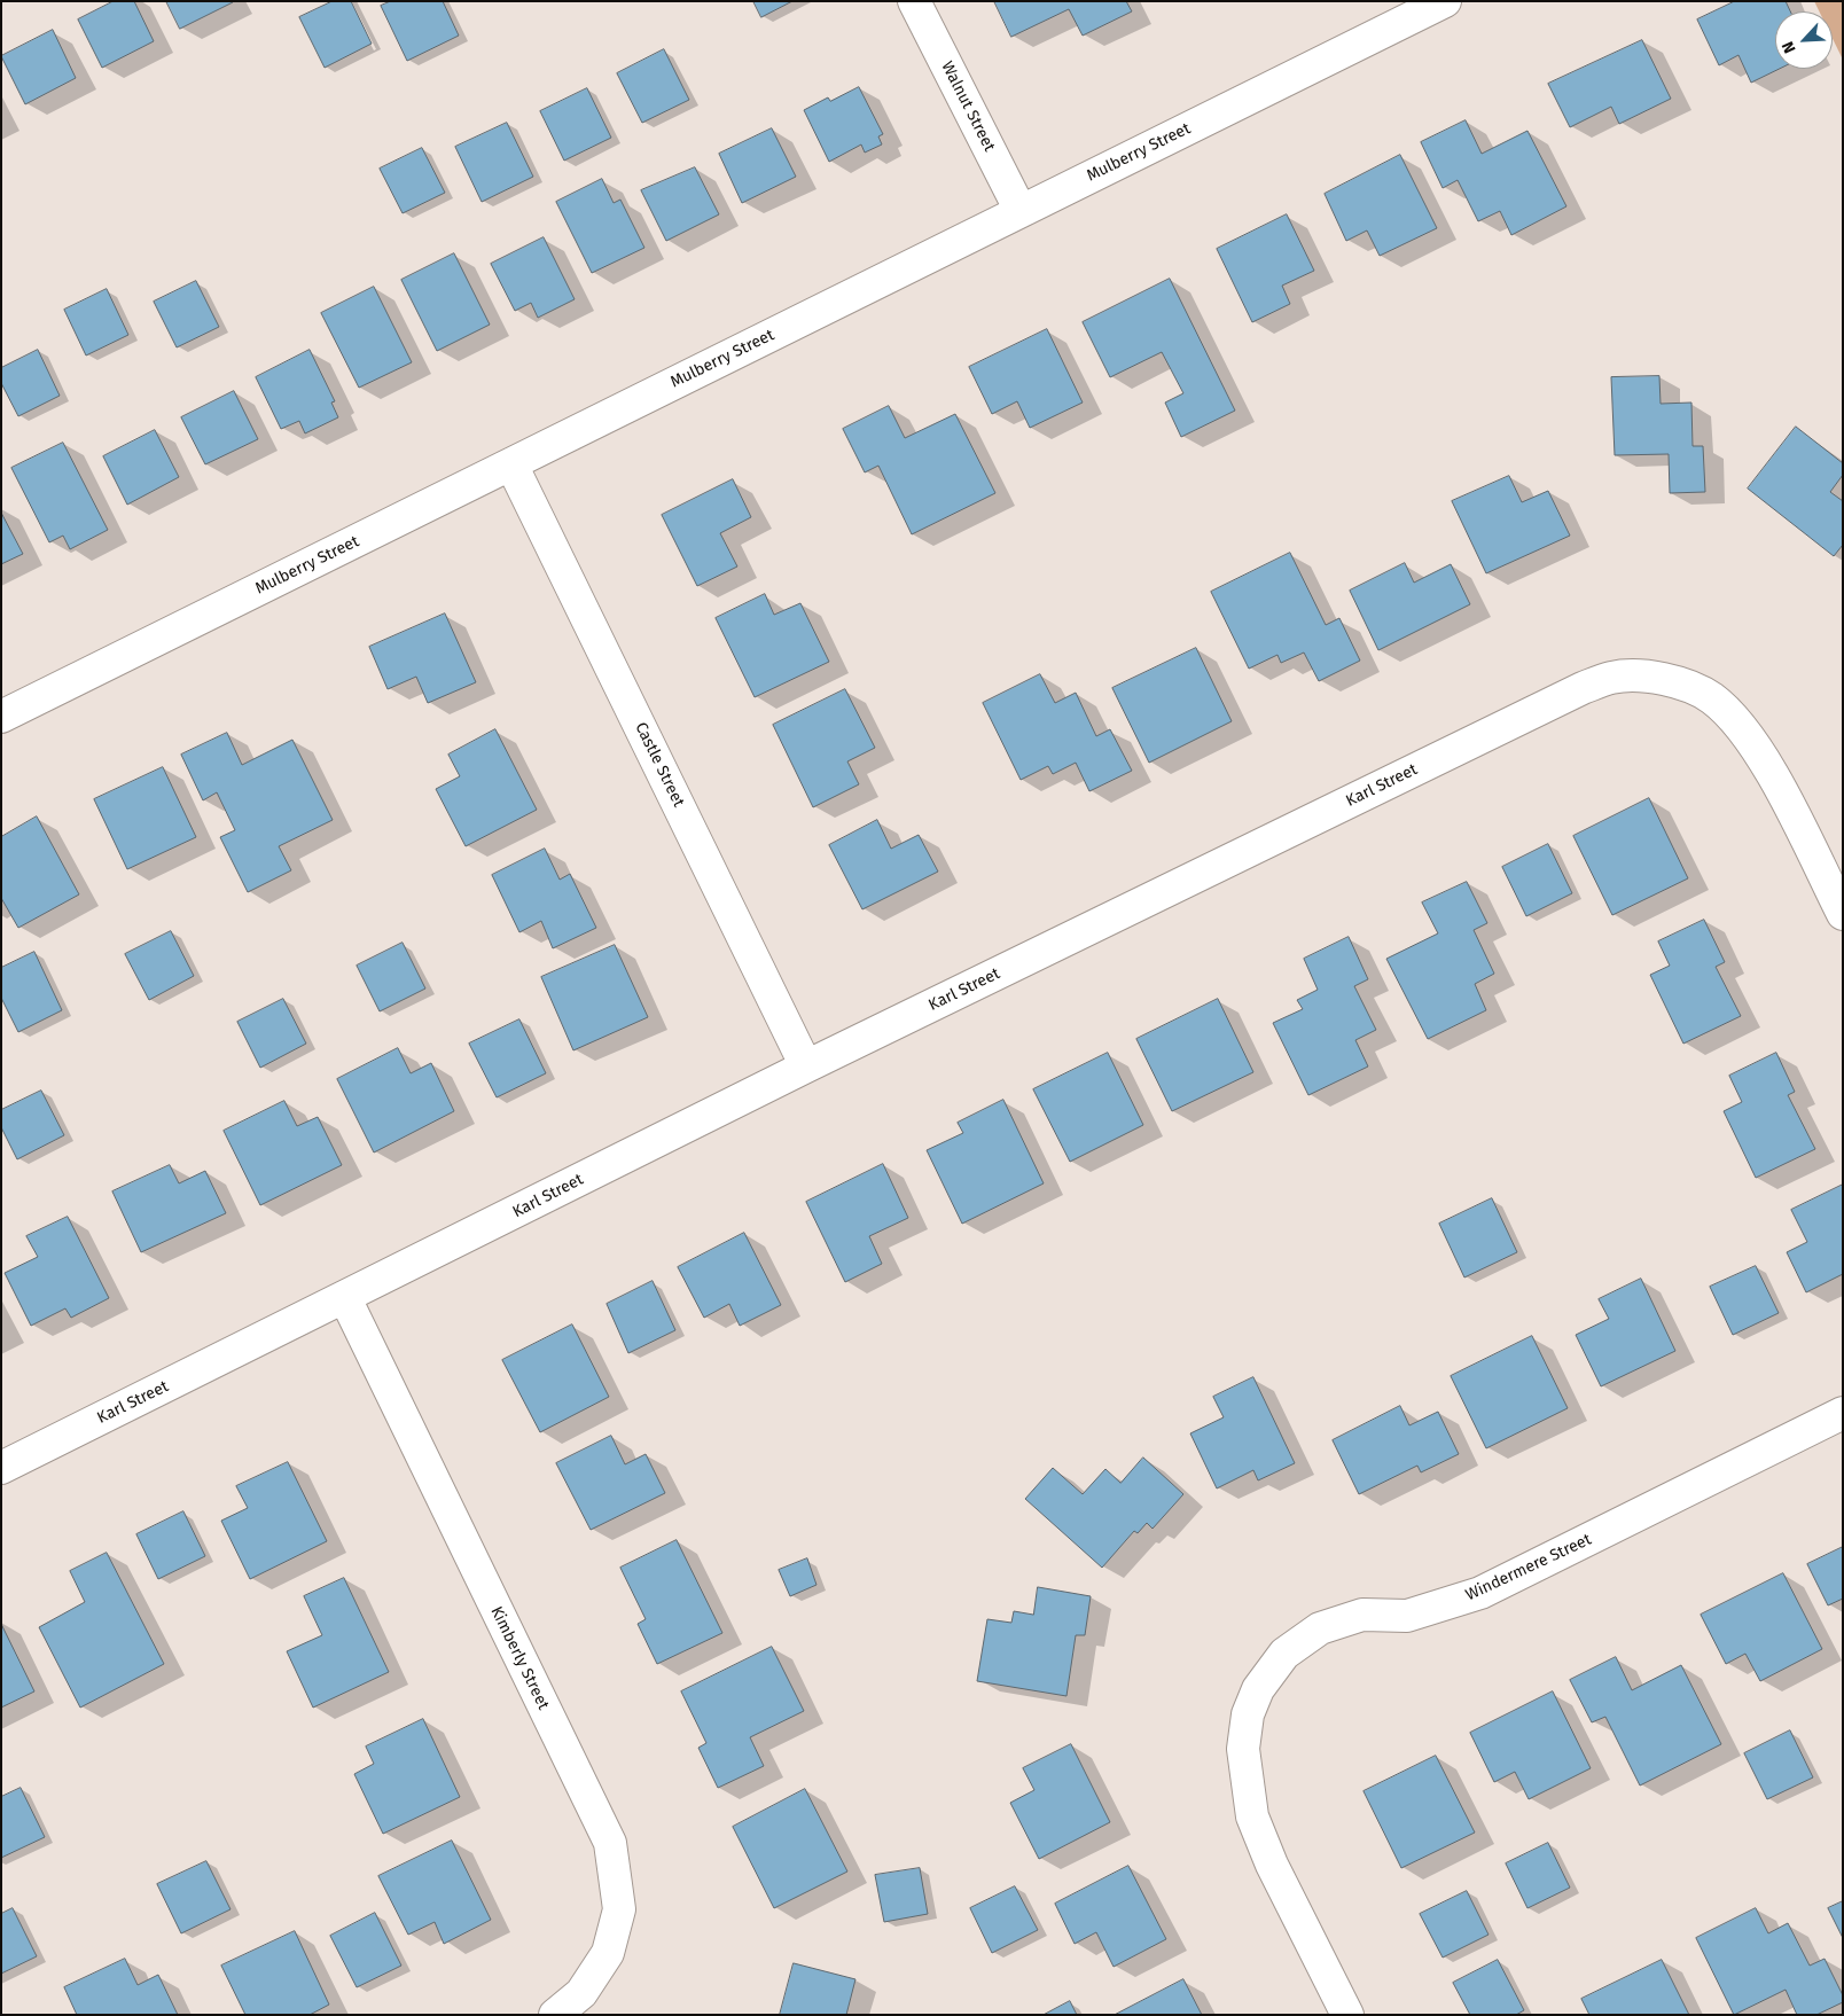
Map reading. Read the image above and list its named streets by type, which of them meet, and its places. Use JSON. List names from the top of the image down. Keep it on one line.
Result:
{"streets":{"street":["Walnut Street","Mulberry Street","Castle Street","Karl Street","Windermere Street","Kimberly Street"]},"crossings":[["Walnut Street","Mulberry Street"],["Mulberry Street","Castle Street"],["Castle Street","Karl Street"],["Karl Street","Kimberly Street"]],"north":"bottom left"}
